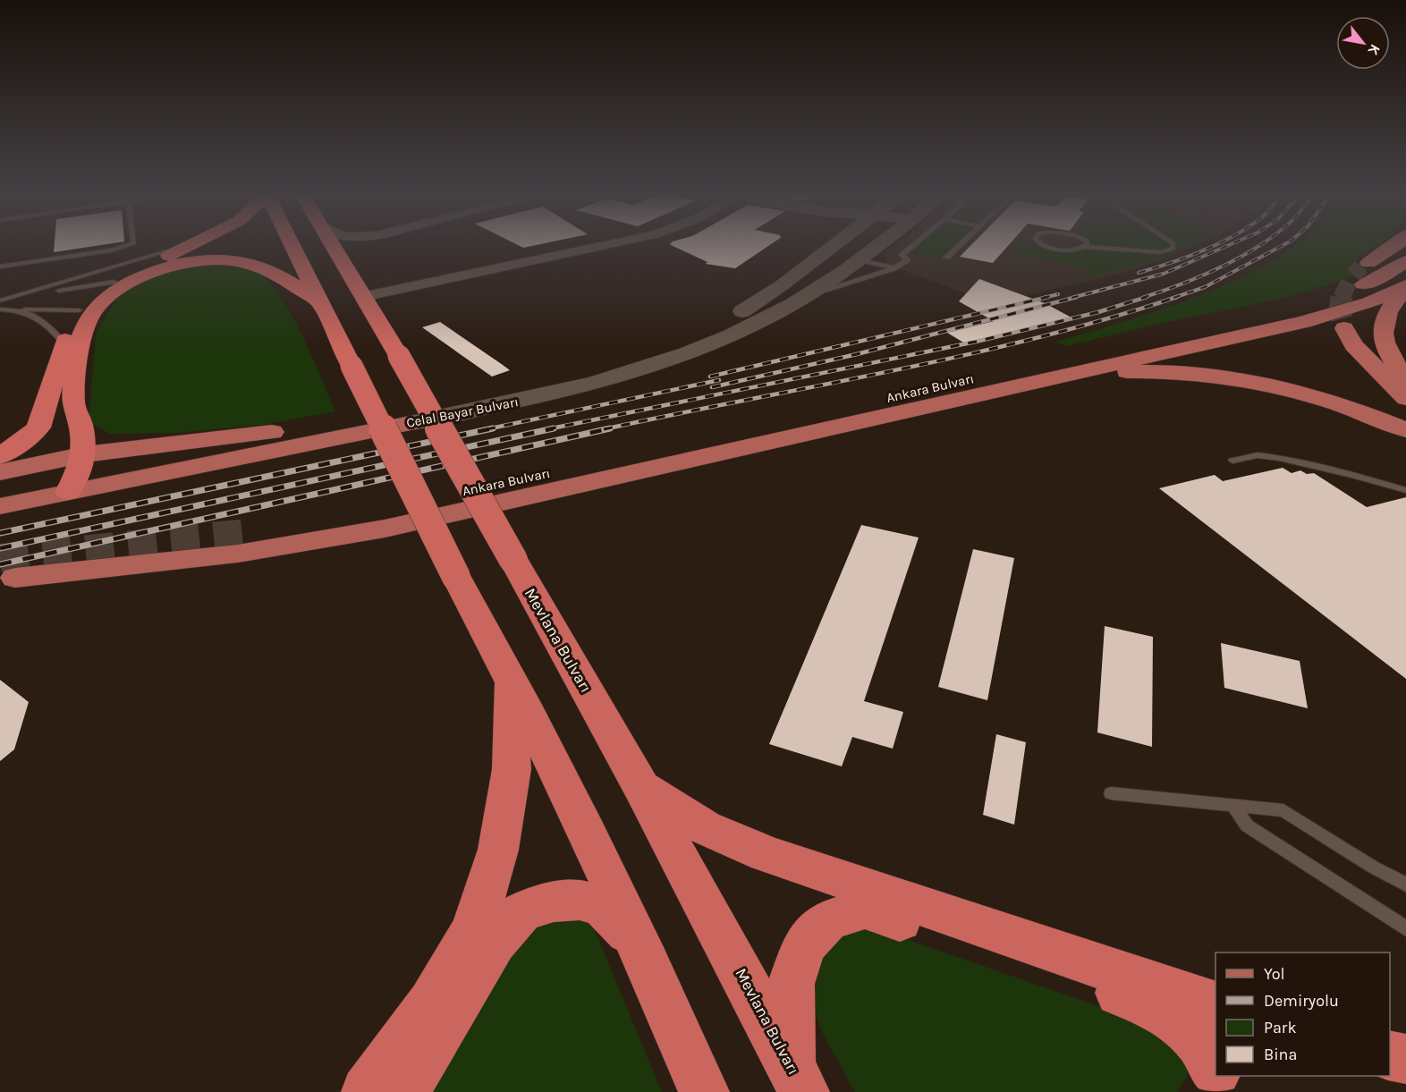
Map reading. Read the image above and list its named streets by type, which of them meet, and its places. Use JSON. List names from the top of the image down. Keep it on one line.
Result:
{"streets":{"highway":["Mevlana Bulvarı"],"main road":["Ankara Bulvarı","Celal Bayar Bulvarı"]},"legend":["Yol","Demiryolu","Park","Bina"],"north":"bottom right"}
